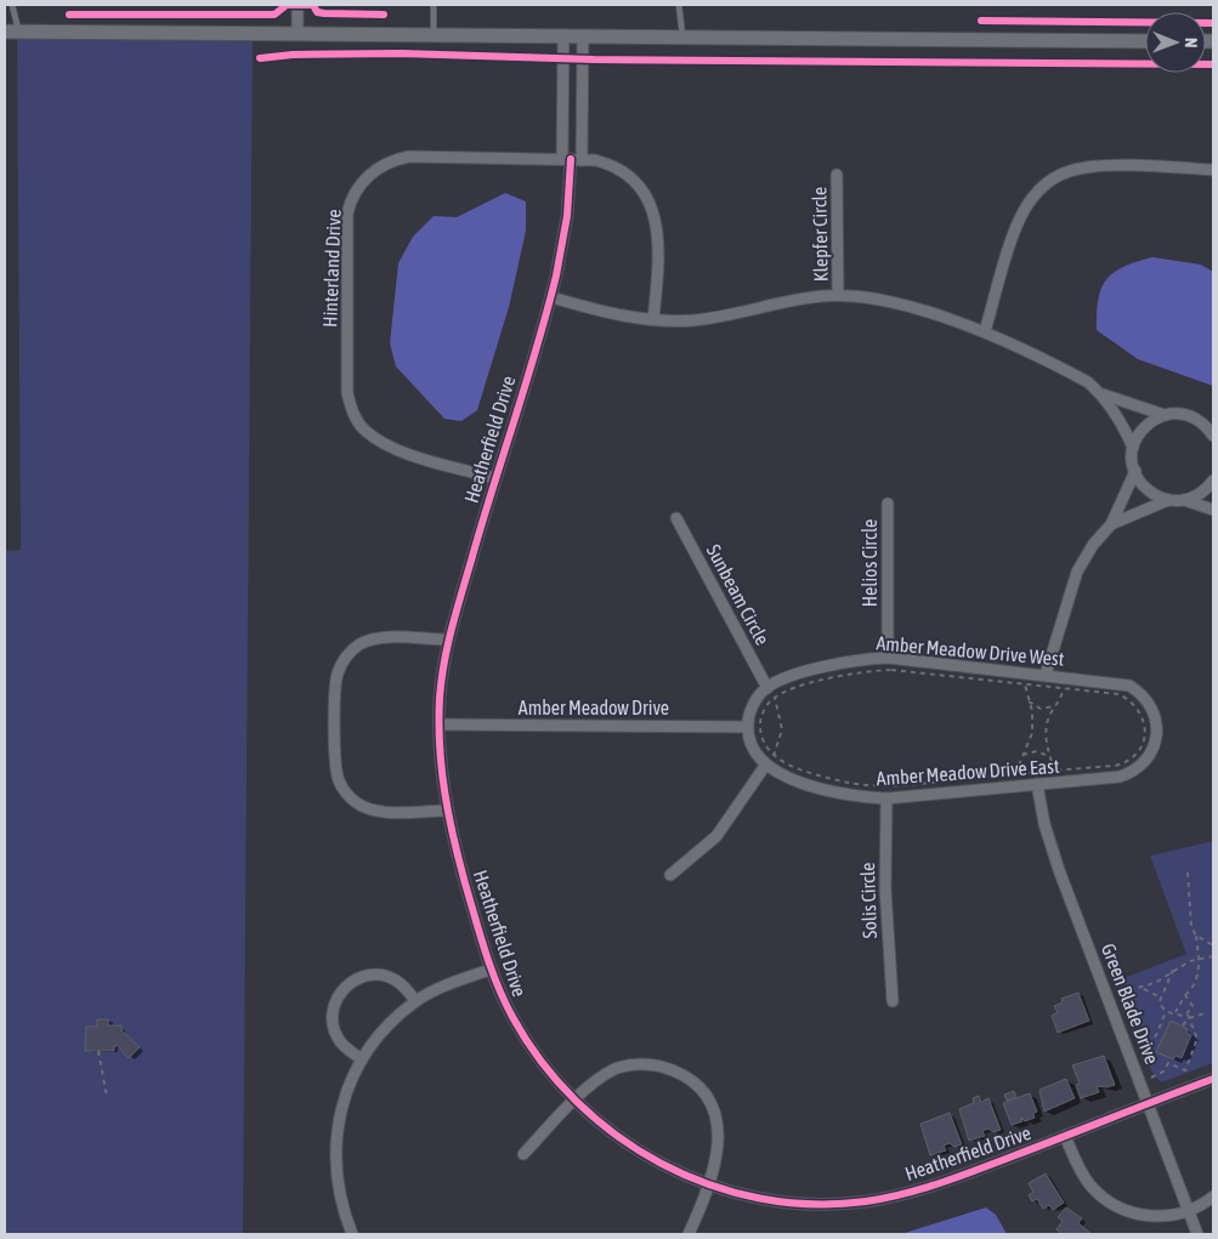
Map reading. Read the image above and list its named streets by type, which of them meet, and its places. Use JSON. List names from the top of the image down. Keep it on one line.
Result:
{"streets":{"street":["Klepfer Circle","Hinterland Drive","Heatherfield Drive","Helios Circle","Sunbeam Circle","Amber Meadow Drive West","Amber Meadow Drive","Amber Meadow Drive East","Solis Circle","Green Blade Drive"]},"crossings":[["Hinterland Drive","Heatherfield Drive"],["Heatherfield Drive","Amber Meadow Drive"],["Heatherfield Drive","Green Blade Drive"],["Helios Circle","Amber Meadow Drive West"],["Sunbeam Circle","Amber Meadow Drive West"],["Amber Meadow Drive West","Amber Meadow Drive East"],["Amber Meadow Drive East","Solis Circle"],["Amber Meadow Drive East","Green Blade Drive"]],"north":"right"}
